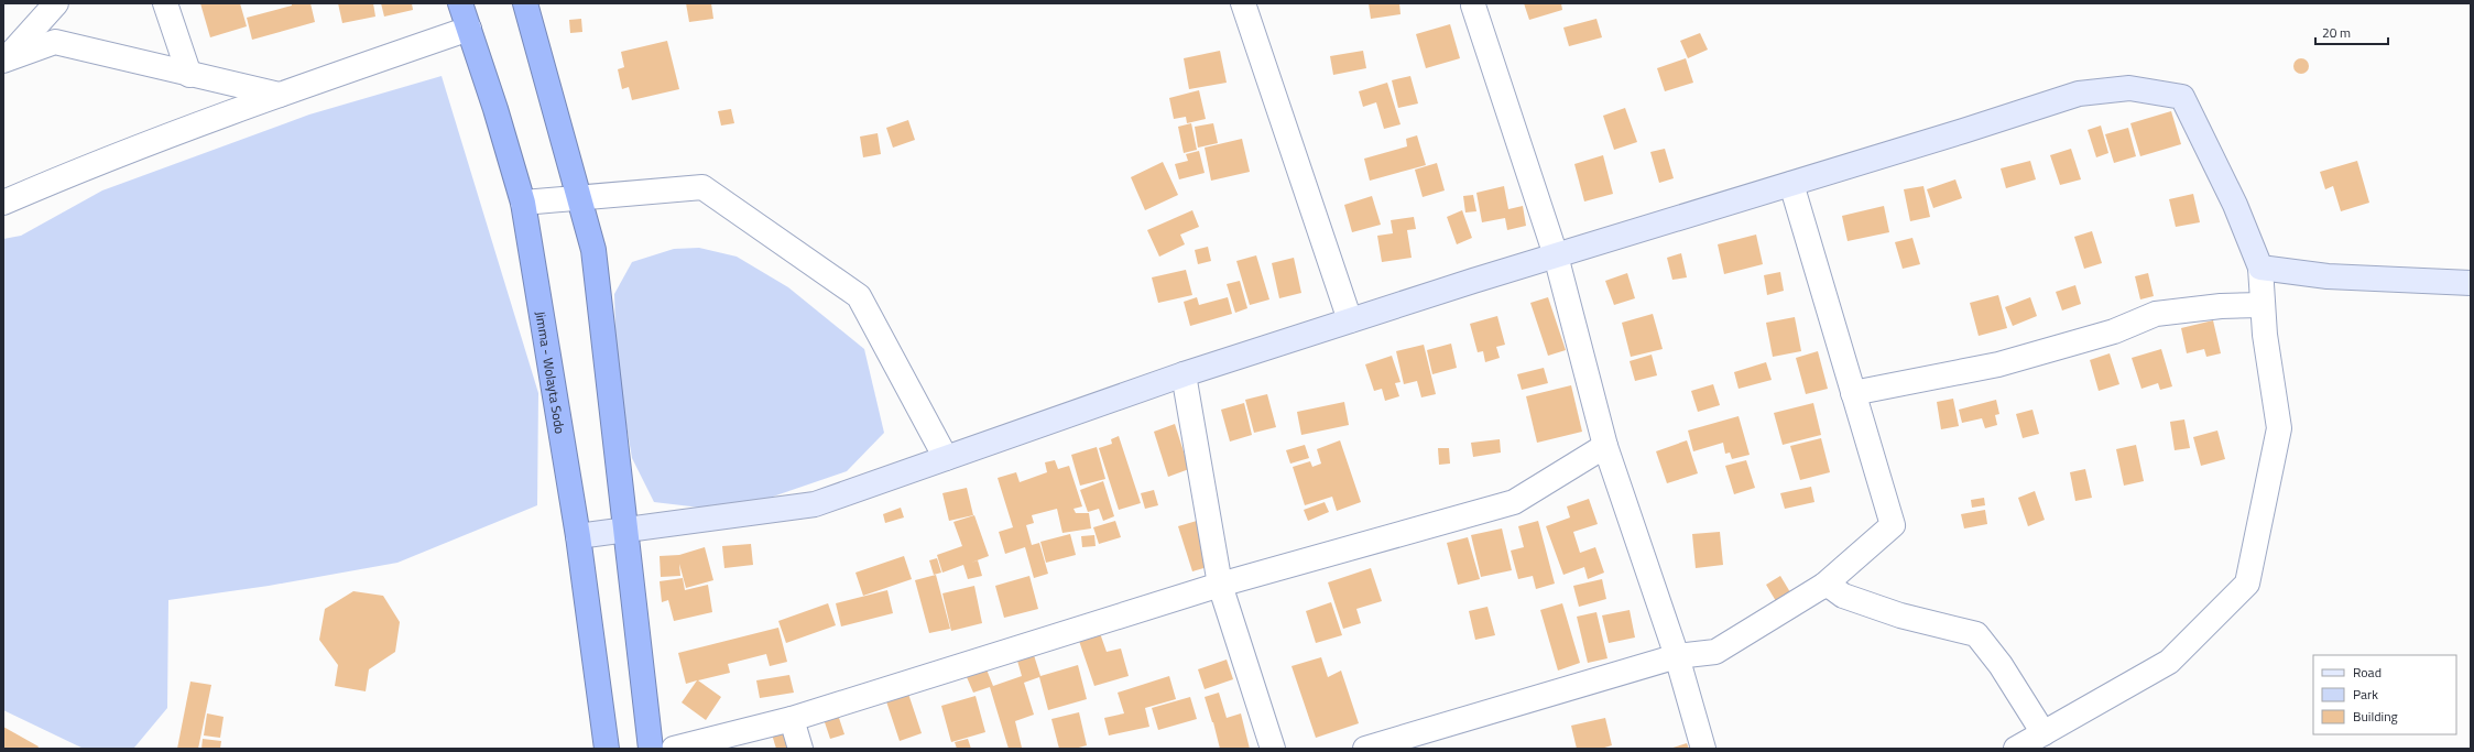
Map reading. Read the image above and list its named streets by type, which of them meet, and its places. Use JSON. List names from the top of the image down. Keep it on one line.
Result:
{"streets":{"highway":["Jimma - Wolayta Sodo"]},"legend":["Road","Park","Building"],"scale_bar":"20 m"}
